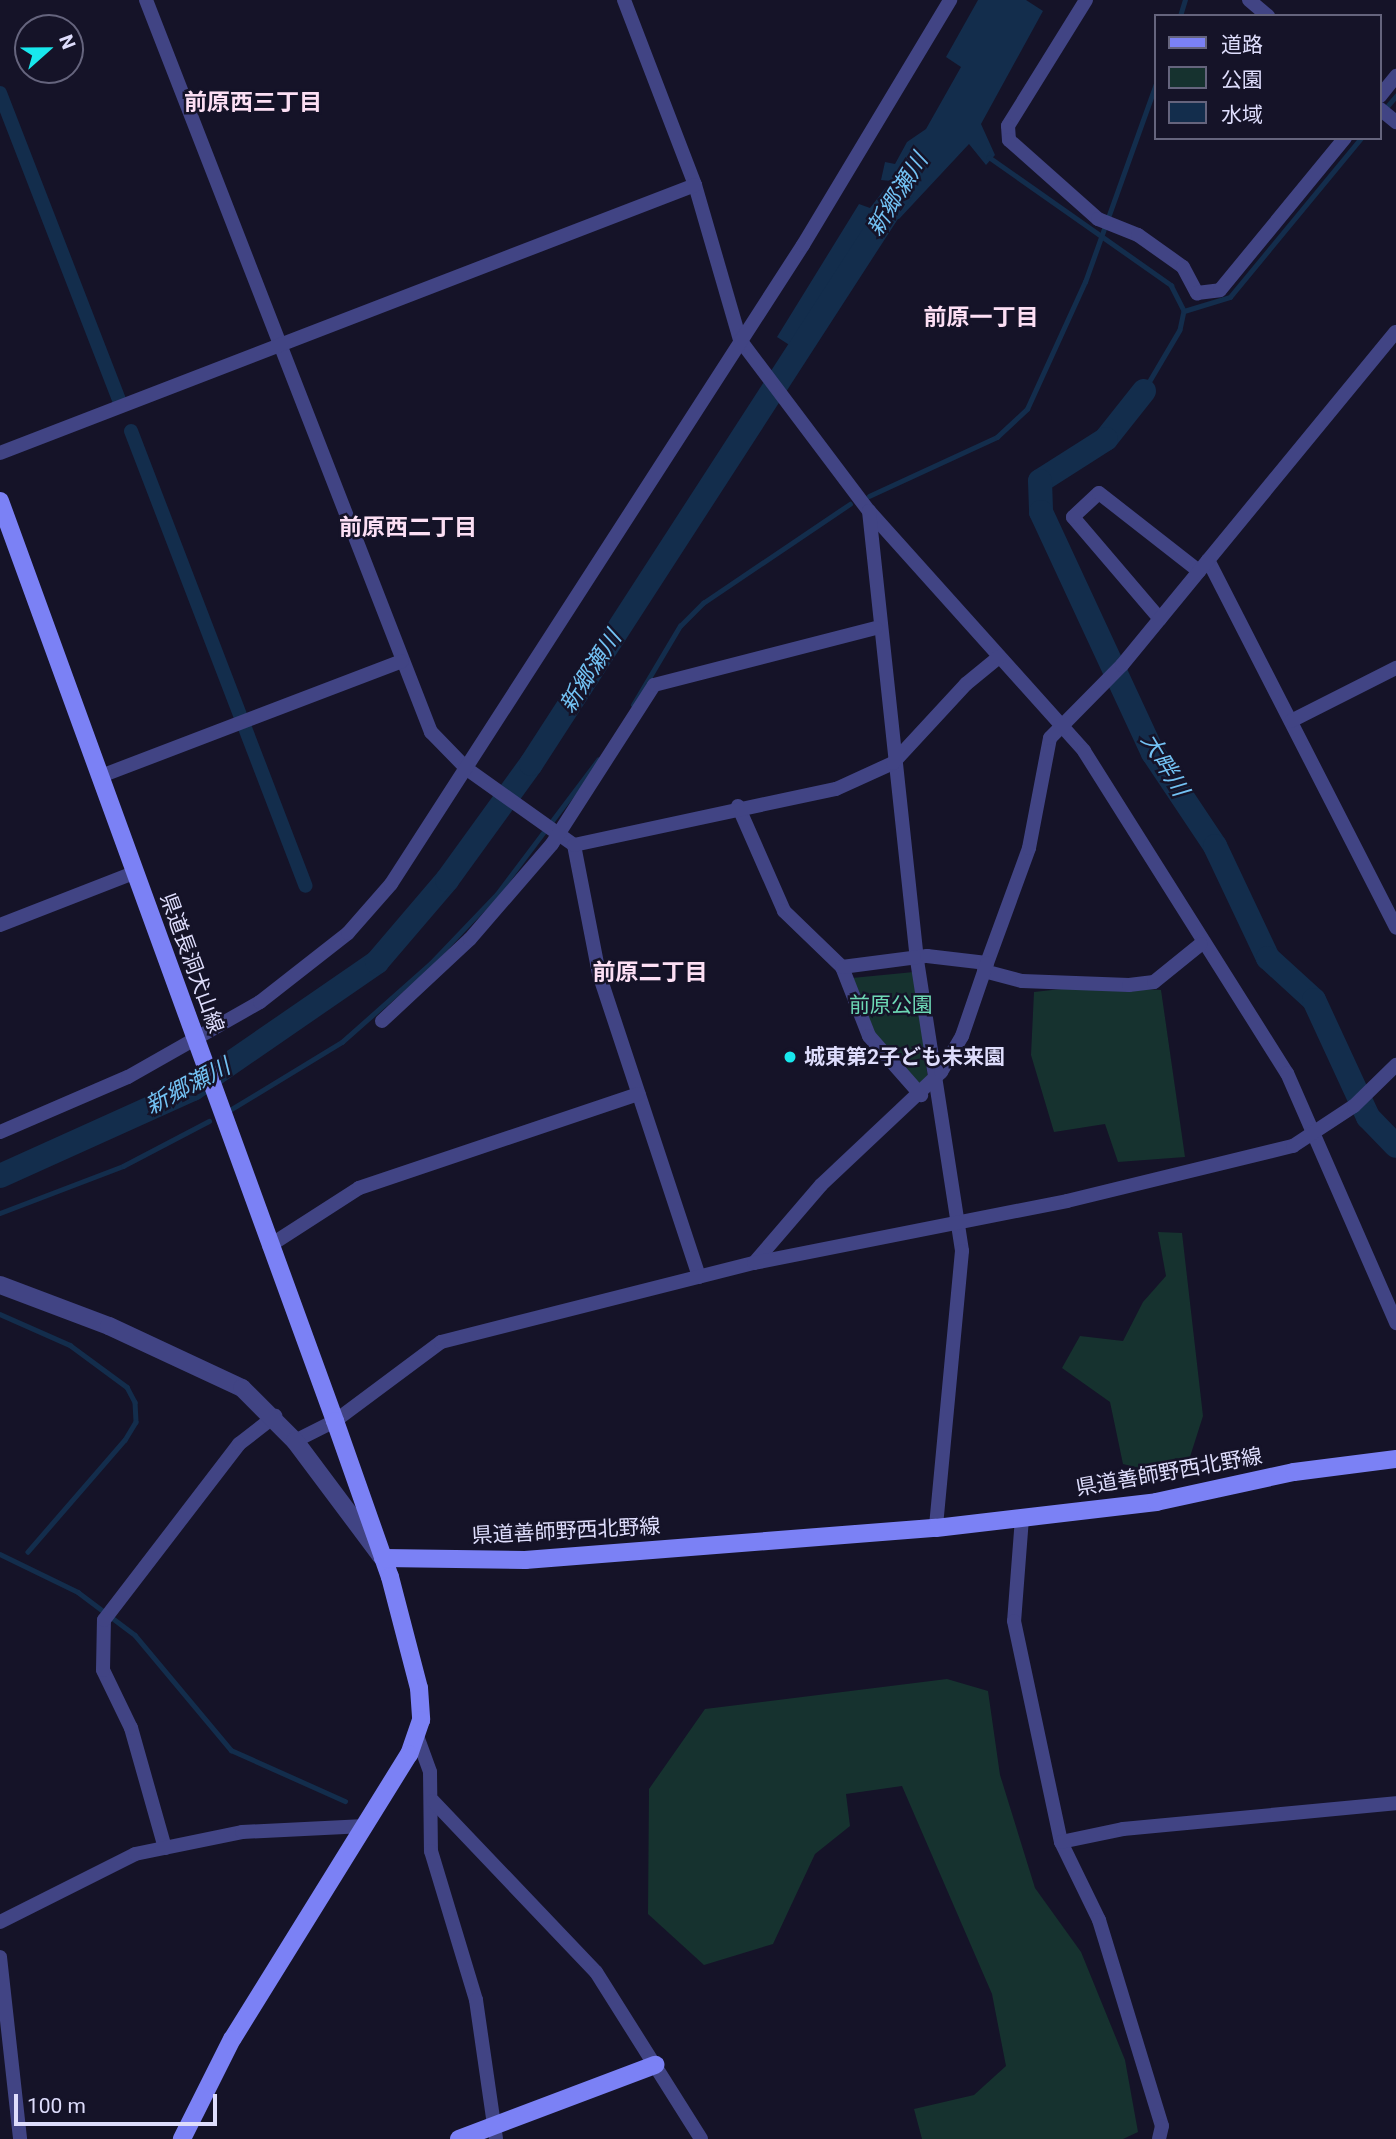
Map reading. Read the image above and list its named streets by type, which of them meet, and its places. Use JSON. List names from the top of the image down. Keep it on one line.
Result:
{"streets":{"main road":["県道長洞犬山線","県道善師野西北野線"]},"crossings":[["県道長洞犬山線","県道善師野西北野線"]],"districts":["前原西三丁目","前原一丁目","前原西二丁目","前原二丁目"],"water":["新郷瀬川","大畔川"],"parks":["前原公園"],"places":["城東第2子ども未来園"],"legend":["道路","公園","水域"],"scale_bar":"100 m","north":"right"}
